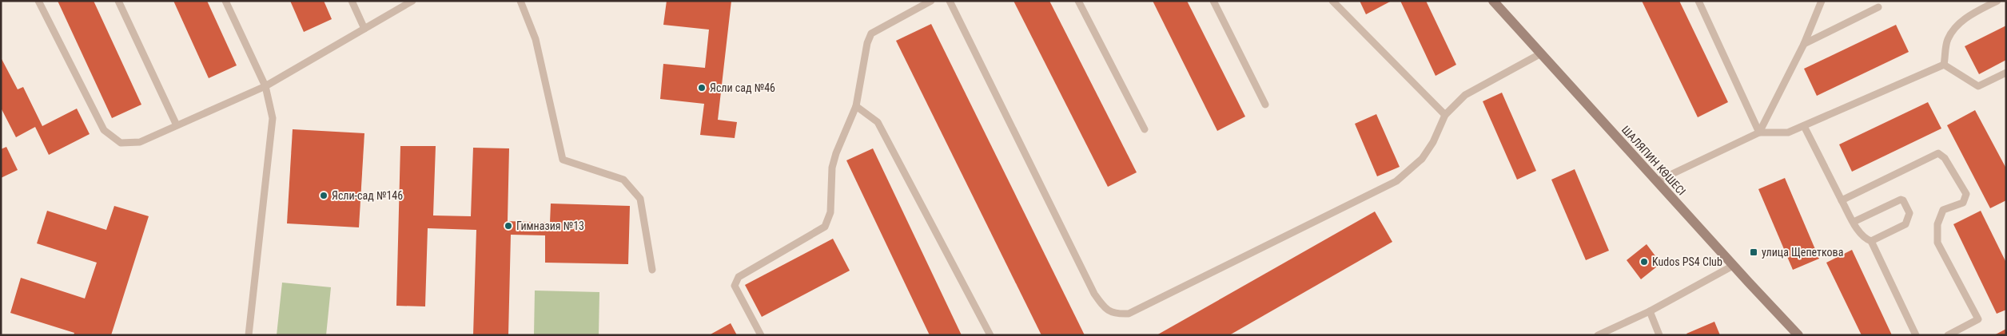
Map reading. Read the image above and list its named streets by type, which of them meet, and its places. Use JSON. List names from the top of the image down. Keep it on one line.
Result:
{"streets":{"main road":["ШАЛЯПИН КӨШЕСІ"]},"places":{"other":["Ясли сад №46","Ясли-сад №146","Гимназия №13","Kudos PS4 Club"],"transit":["улица Щепеткова"]}}
